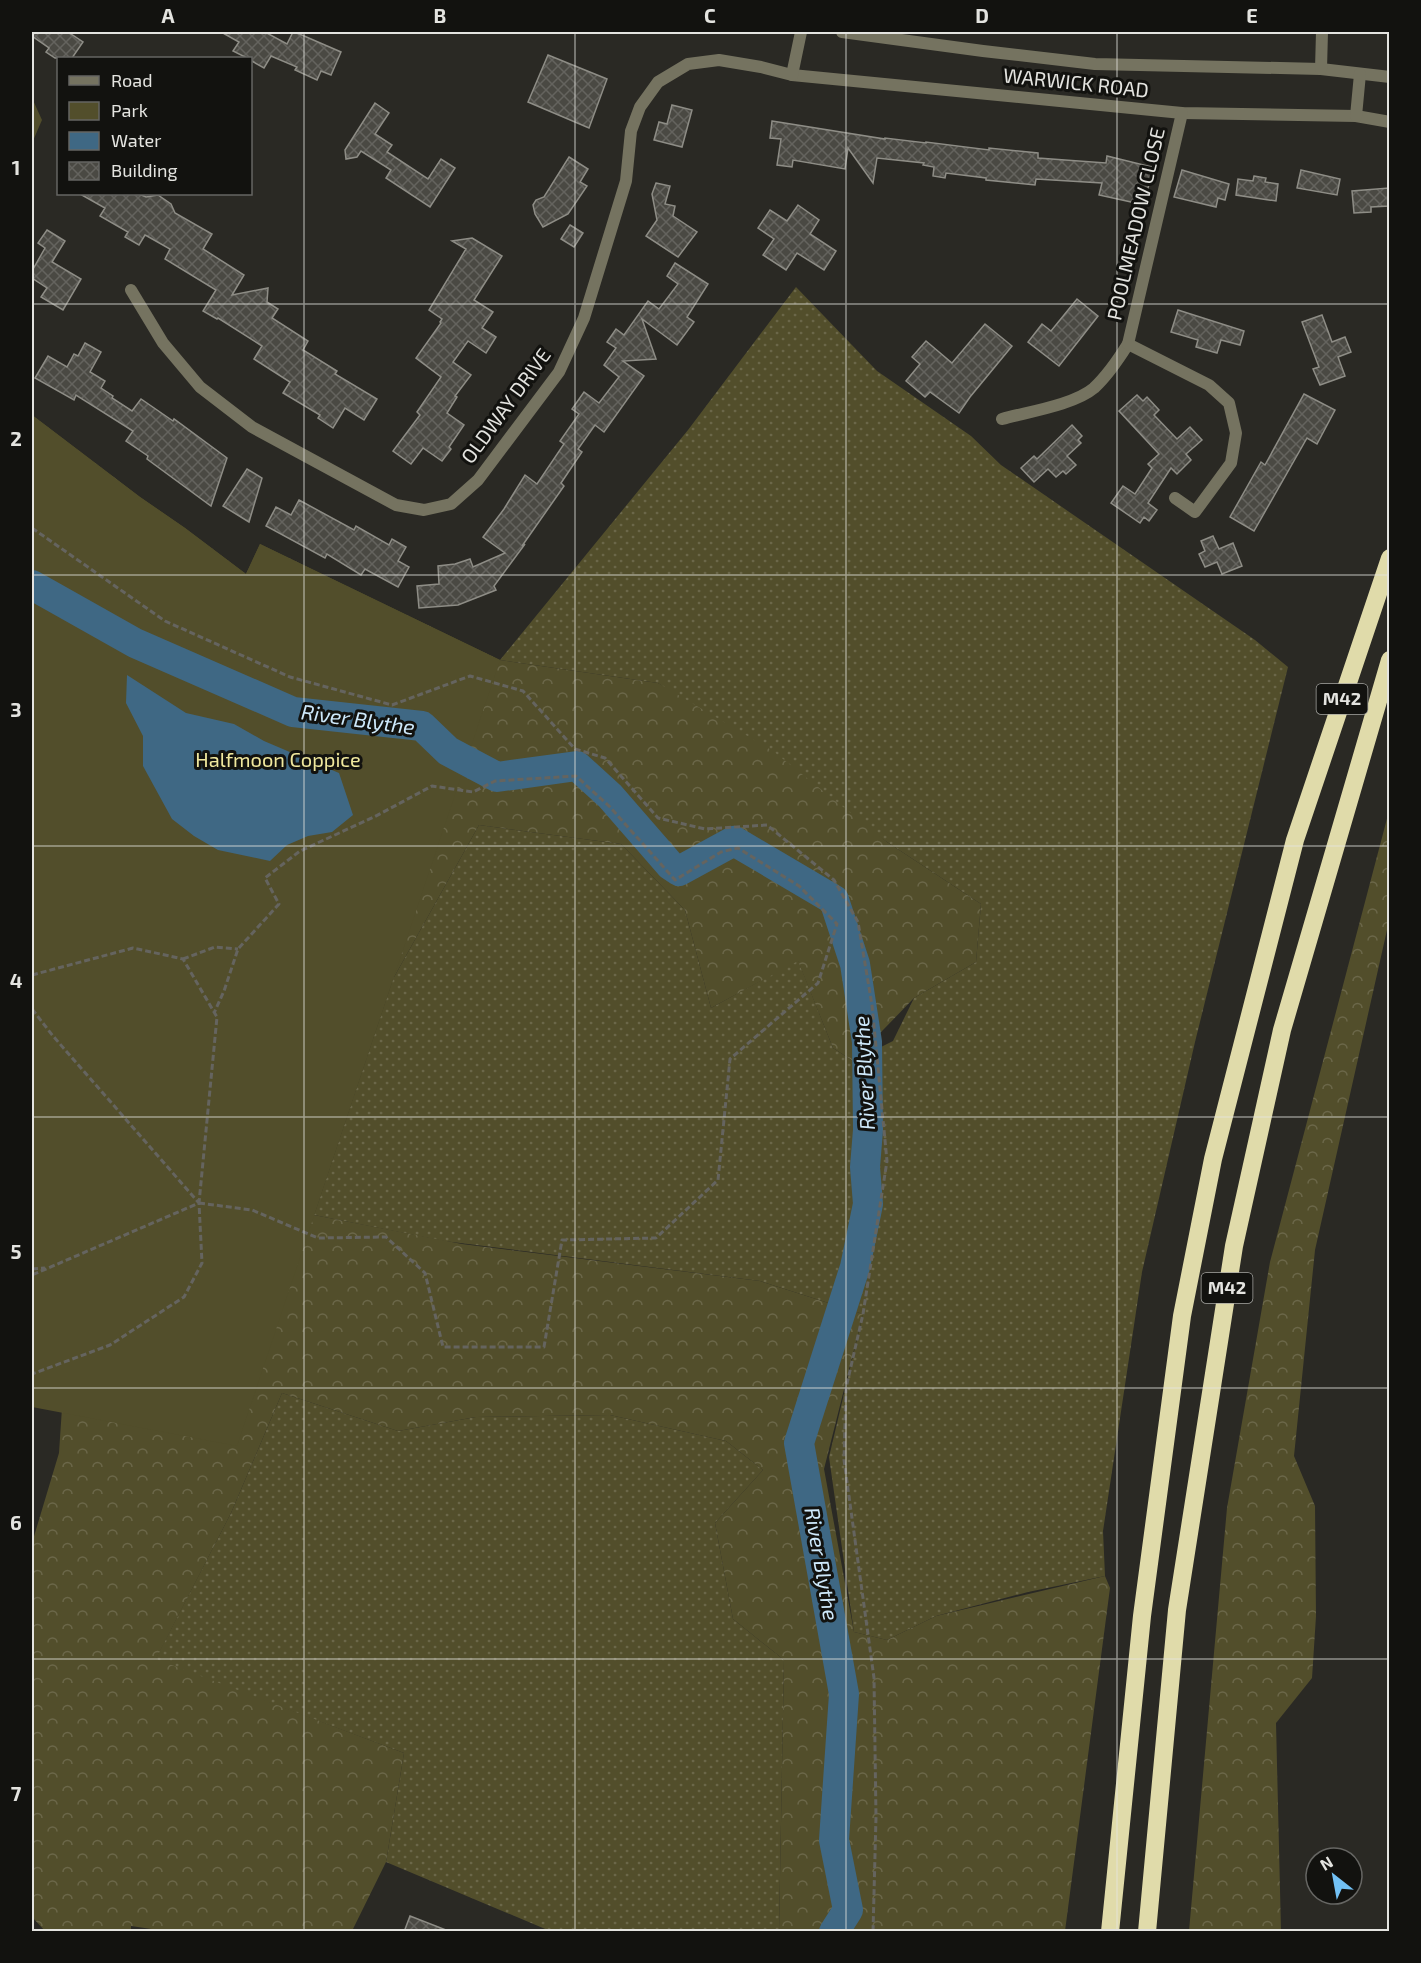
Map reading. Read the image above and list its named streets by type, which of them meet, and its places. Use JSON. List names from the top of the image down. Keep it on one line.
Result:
{"streets":{"highway":["M42"],"street":["WARWICK ROAD","POOLMEADOW CLOSE","OLDWAY DRIVE"]},"crossings":[["WARWICK ROAD","POOLMEADOW CLOSE"],["WARWICK ROAD","OLDWAY DRIVE"]],"water":["River Blythe"],"parks":["Halfmoon Coppice"],"legend":["Road","Park","Water","Building"],"north":"top left","grid":{"columns":["A","B","C","D","E"],"rows":["1","2","3","4","5","6","7"]}}
